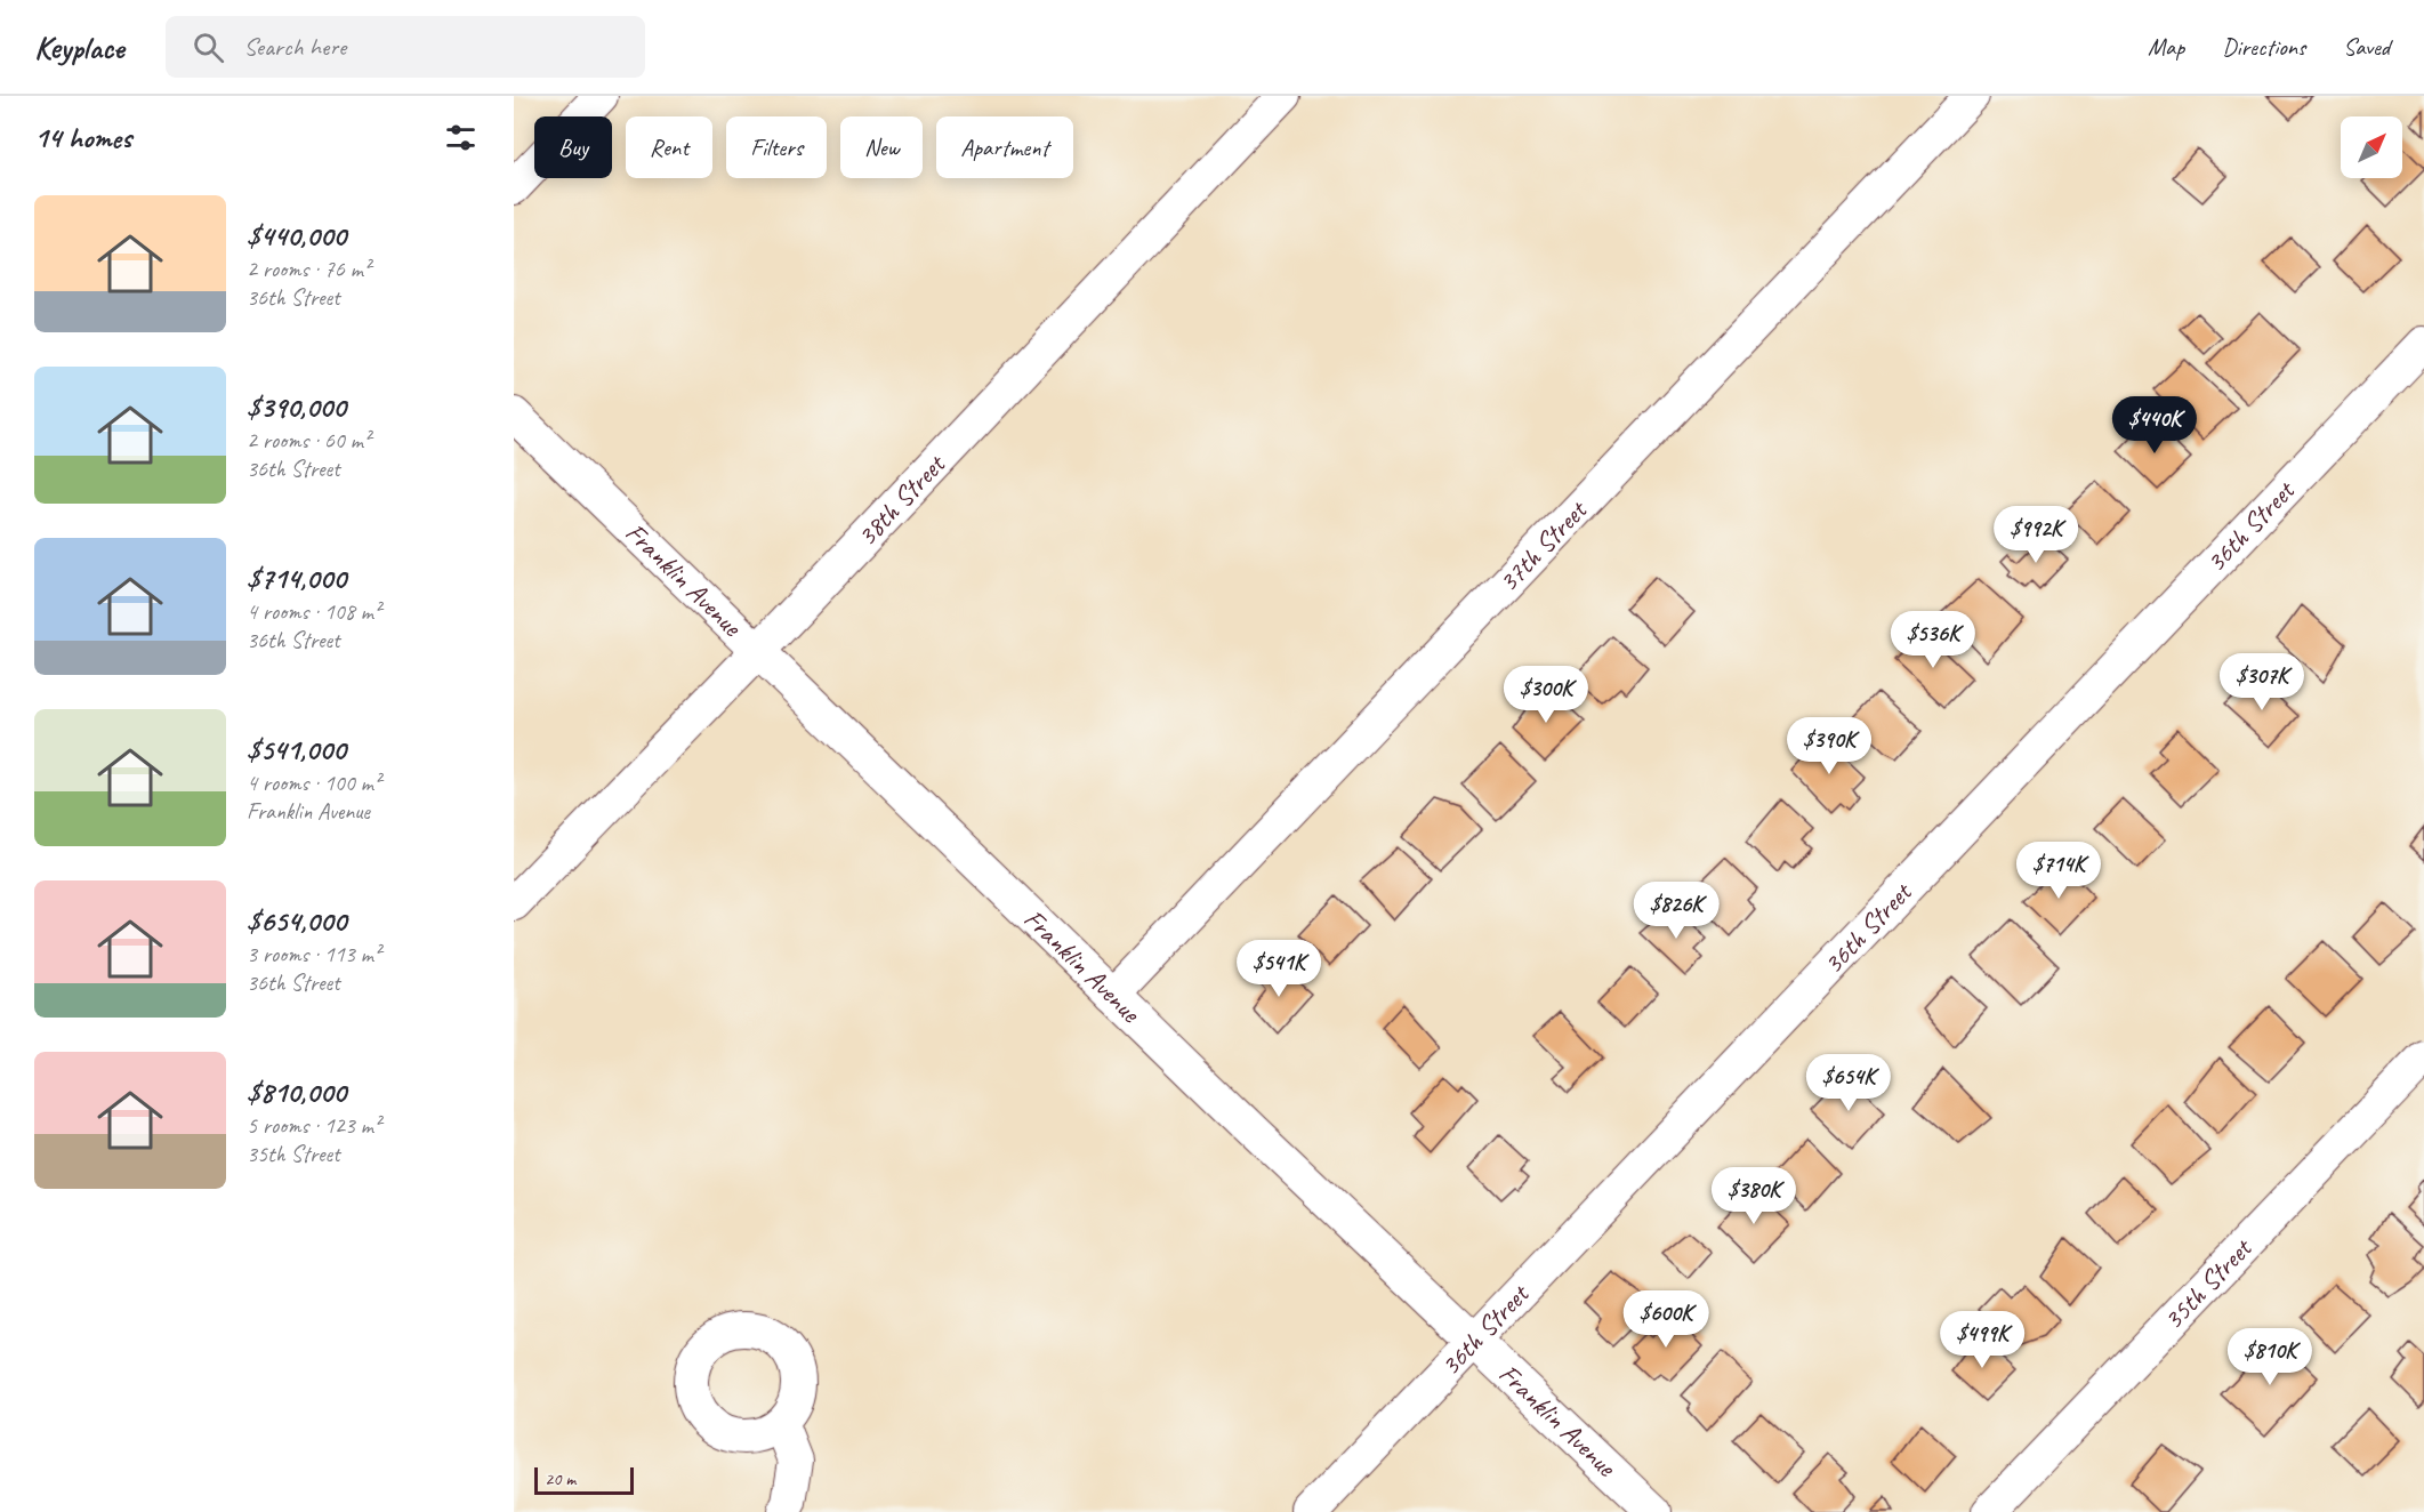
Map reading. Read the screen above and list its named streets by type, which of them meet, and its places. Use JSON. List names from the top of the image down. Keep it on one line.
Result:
{"streets":{"street":["38th Street","36th Street","37th Street","Franklin Avenue","35th Street"]},"crossings":[["38th Street","Franklin Avenue"],["36th Street","Franklin Avenue"],["37th Street","Franklin Avenue"]],"scale_bar":"20 m","north":"top right","page":{"header":"Keyplace","search":"Search here","nav":["Map","Directions","Saved"],"heading":"14 homes","chip":["Buy","Rent","Filters","New","Apartment"],"list":[{"name":"$440,000","note":"2 rooms · 76 m² · 36th Street"},{"name":"$390,000","note":"2 rooms · 60 m² · 36th Street"},{"name":"$714,000","note":"4 rooms · 108 m² · 36th Street"},{"name":"$541,000","note":"4 rooms · 100 m² · Franklin Avenue"},{"name":"$654,000","note":"3 rooms · 113 m² · 36th Street"},{"name":"$810,000","note":"5 rooms · 123 m² · 35th Street"}],"price":["$440K","$992K","$536K","$307K","$300K","$390K","$714K","$826K","$541K","$654K","$380K","$600K","$499K","$810K"],"scale":"20 m"}}
